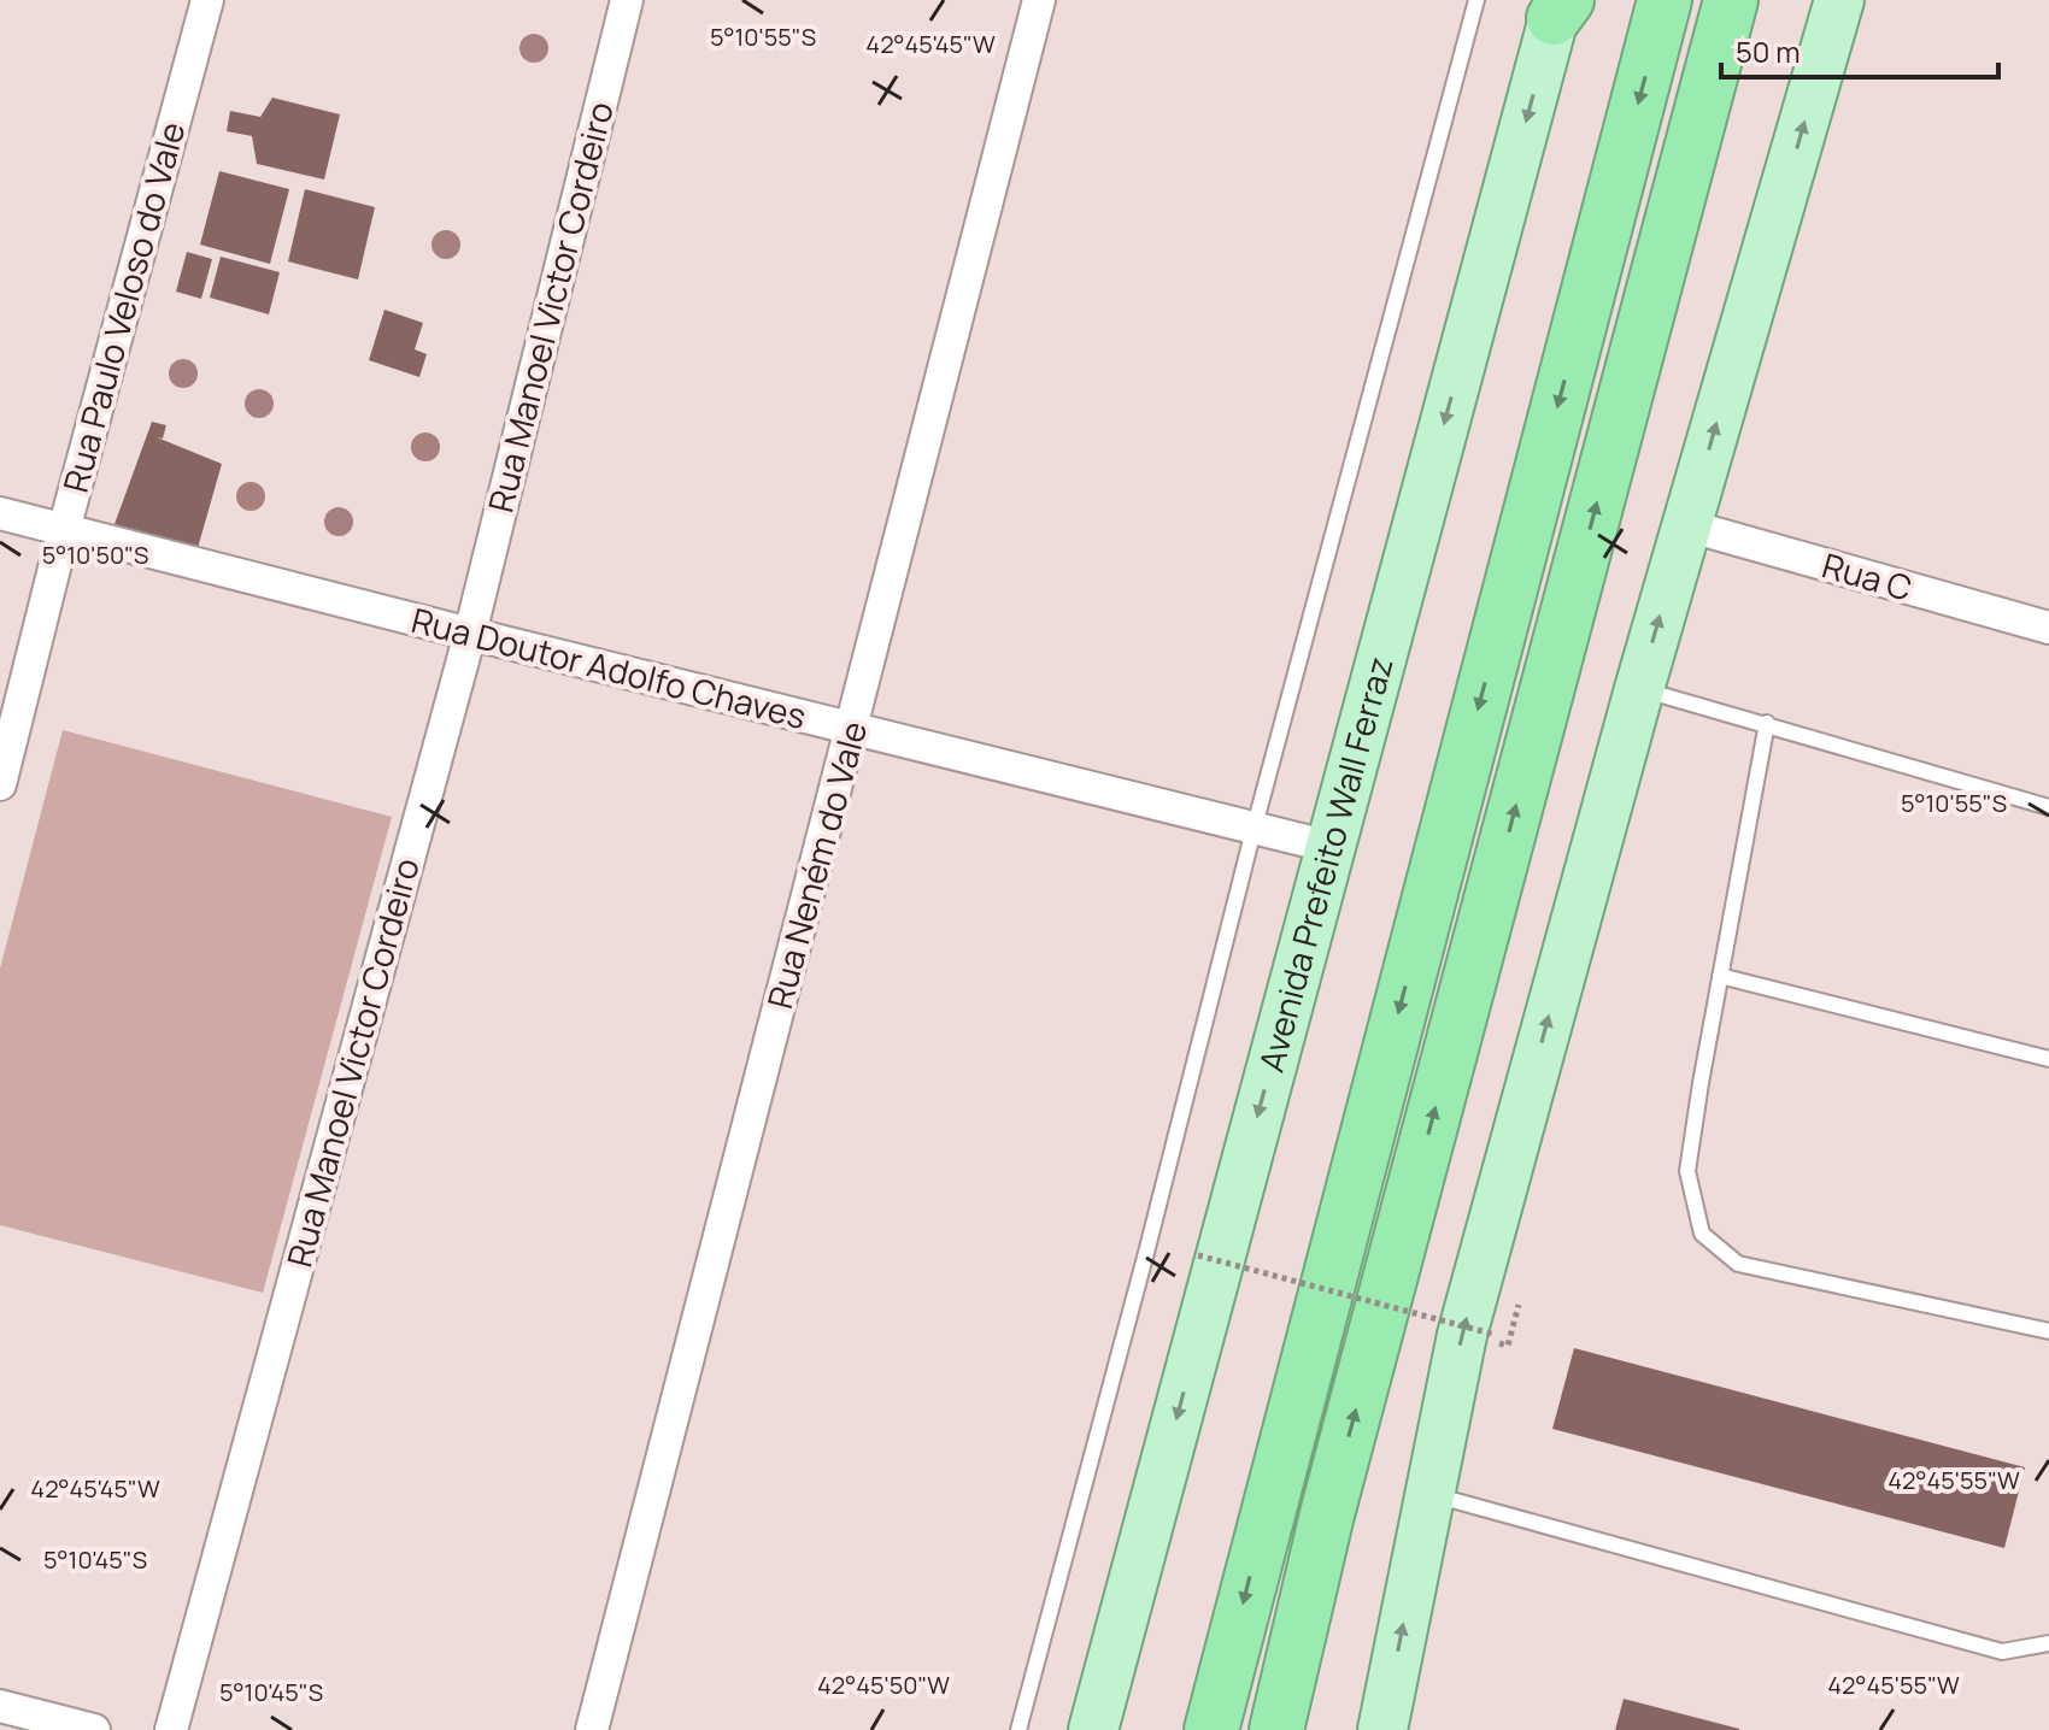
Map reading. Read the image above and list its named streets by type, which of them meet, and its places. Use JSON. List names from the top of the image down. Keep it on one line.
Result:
{"streets":{"main road":["Avenida Prefeito Wall Ferraz"],"street":["Rua Paulo Veloso do Vale","Rua Manoel Victor Cordeiro","Rua C","Rua Doutor Adolfo Chaves","Rua Neném do Vale"]},"crossings":[["Rua Paulo Veloso do Vale","Rua Doutor Adolfo Chaves"],["Rua Manoel Victor Cordeiro","Rua Doutor Adolfo Chaves"],["Rua Doutor Adolfo Chaves","Rua Neném do Vale"],["Rua Doutor Adolfo Chaves","Avenida Prefeito Wall Ferraz"]],"scale_bar":"50 m","coordinates":["5°10'55\"S","42°45'45\"W","5°10'50\"S","42°45'55\"W","5°10'45\"S","42°45'50\"W"]}
